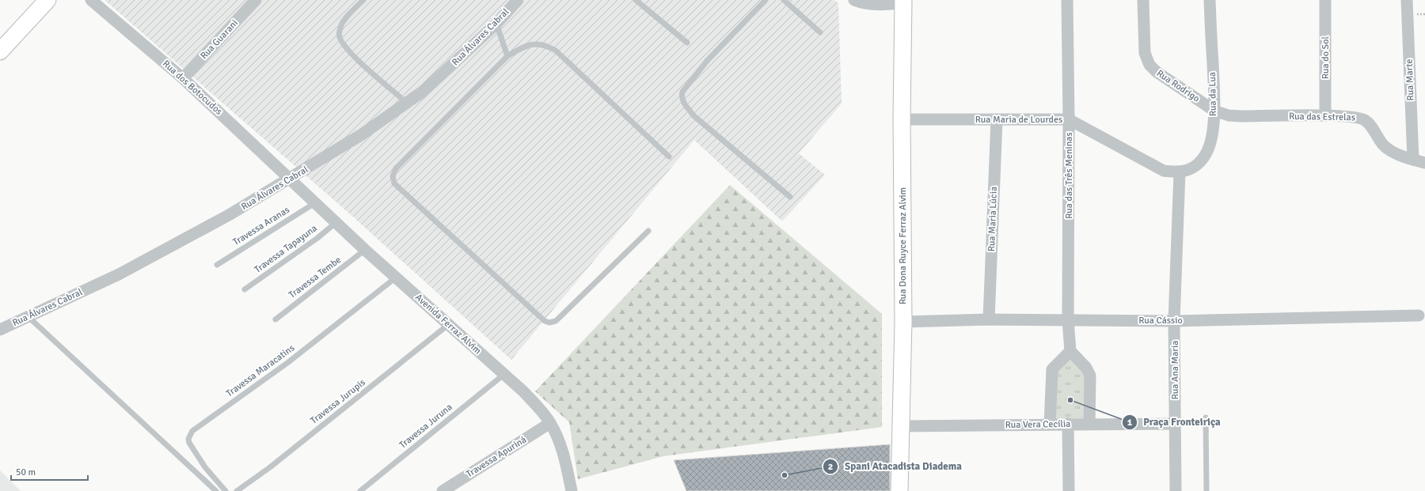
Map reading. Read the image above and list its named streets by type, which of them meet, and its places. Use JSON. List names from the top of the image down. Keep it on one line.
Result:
{"streets":{"main road":["Rua Dona Ruyce Ferraz Alvim"],"street":["Rua Álvares Cabral","Rua Guarani","Rua do Sol","Rua Marte","Rua Rodrigo","Rua dos Botocudos","Rua da Lua","Rua das Estrelas","Rua Maria de Lourdes","Rua das Três Meninas","Rua Maria Lúcia","Rua Cássio","Avenida Ferraz Alvim","Rua Ana Maria","Rua Vera Cecília","Travessa Apuriná"],"lane":["Travessa Aranas","Travessa Tapayuna","Travessa Tembe","Travessa Maracatins","Travessa Jurupis","Travessa Juruna"]},"crossings":[["Rua Álvares Cabral","Rua dos Botocudos"],["Rua Álvares Cabral","Avenida Ferraz Alvim"],["Rua Guarani","Rua dos Botocudos"],["Rua do Sol","Rua das Estrelas"],["Rua Marte","Rua das Estrelas"],["Rua Rodrigo","Rua da Lua"],["Rua Rodrigo","Rua das Estrelas"],["Rua dos Botocudos","Avenida Ferraz Alvim"],["Rua da Lua","Rua das Estrelas"],["Rua da Lua","Rua Maria de Lourdes"],["Rua da Lua","Rua Ana Maria"],["Rua Maria de Lourdes","Rua das Três Meninas"],["Rua Maria de Lourdes","Rua Maria Lúcia"],["Rua Maria de Lourdes","Rua Dona Ruyce Ferraz Alvim"],["Rua Maria de Lourdes","Rua Ana Maria"],["Rua das Três Meninas","Rua Cássio"],["Rua Maria Lúcia","Rua Cássio"],["Travessa Aranas","Avenida Ferraz Alvim"],["Rua Dona Ruyce Ferraz Alvim","Rua Cássio"],["Rua Dona Ruyce Ferraz Alvim","Rua Vera Cecília"],["Travessa Tapayuna","Avenida Ferraz Alvim"],["Travessa Tembe","Avenida Ferraz Alvim"],["Rua Cássio","Rua Ana Maria"],["Avenida Ferraz Alvim","Travessa Maracatins"],["Avenida Ferraz Alvim","Travessa Jurupis"],["Avenida Ferraz Alvim","Travessa Juruna"],["Avenida Ferraz Alvim","Travessa Apuriná"],["Rua Ana Maria","Rua Vera Cecília"]],"places":["Praça Fronteiriça","Spani Atacadista Diadema"],"scale_bar":"50 m"}
